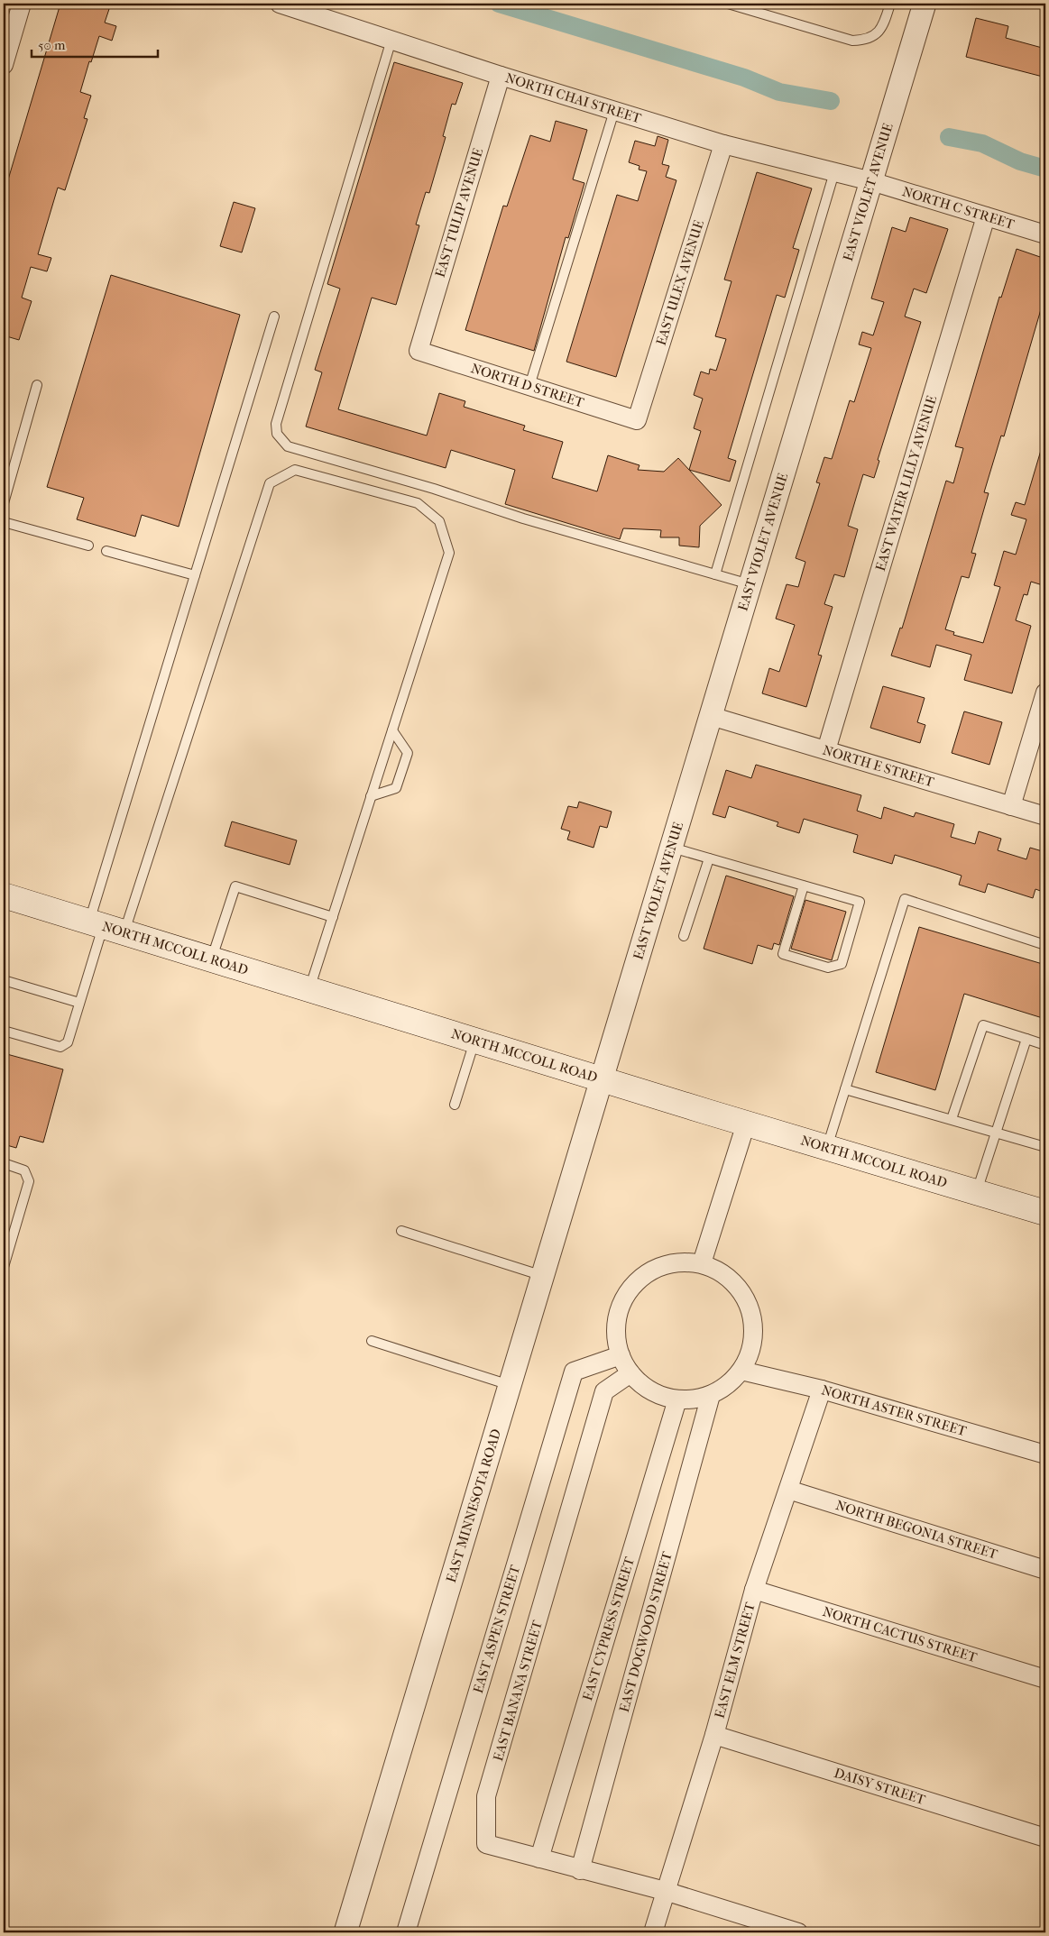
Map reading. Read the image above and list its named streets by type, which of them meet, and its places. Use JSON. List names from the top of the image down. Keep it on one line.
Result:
{"streets":{"main road":["NORTH MCCOLL ROAD"],"street":["NORTH CHAI STREET","EAST VIOLET AVENUE","NORTH C STREET","EAST TULIP AVENUE","EAST ULEX AVENUE","NORTH D STREET","EAST WATER LILLY AVENUE","NORTH E STREET","NORTH ASTER STREET","EAST MINNESOTA ROAD","NORTH BEGONIA STREET","EAST ASPEN STREET","EAST CYPRESS STREET","EAST DOGWOOD STREET","NORTH CACTUS STREET","EAST ELM STREET","EAST BANANA STREET","DAISY STREET"]},"crossings":[["NORTH CHAI STREET","EAST VIOLET AVENUE"],["NORTH CHAI STREET","NORTH C STREET"],["NORTH CHAI STREET","EAST TULIP AVENUE"],["NORTH CHAI STREET","EAST ULEX AVENUE"],["EAST VIOLET AVENUE","NORTH C STREET"],["EAST VIOLET AVENUE","NORTH E STREET"],["EAST VIOLET AVENUE","NORTH MCCOLL ROAD"],["EAST VIOLET AVENUE","EAST MINNESOTA ROAD"],["NORTH C STREET","EAST WATER LILLY AVENUE"],["EAST TULIP AVENUE","NORTH D STREET"],["EAST ULEX AVENUE","NORTH D STREET"],["EAST WATER LILLY AVENUE","NORTH E STREET"],["NORTH MCCOLL ROAD","EAST MINNESOTA ROAD"],["NORTH ASTER STREET","EAST ASPEN STREET"],["NORTH ASTER STREET","EAST CYPRESS STREET"],["NORTH ASTER STREET","EAST DOGWOOD STREET"],["NORTH ASTER STREET","EAST ELM STREET"],["NORTH ASTER STREET","EAST BANANA STREET"],["NORTH BEGONIA STREET","EAST ELM STREET"],["EAST ASPEN STREET","EAST CYPRESS STREET"],["EAST ASPEN STREET","EAST DOGWOOD STREET"],["EAST ASPEN STREET","EAST BANANA STREET"],["EAST CYPRESS STREET","EAST DOGWOOD STREET"],["EAST CYPRESS STREET","EAST BANANA STREET"],["EAST DOGWOOD STREET","EAST BANANA STREET"],["NORTH CACTUS STREET","EAST ELM STREET"],["EAST ELM STREET","EAST BANANA STREET"],["EAST ELM STREET","DAISY STREET"]],"scale_bar":"50 m"}
